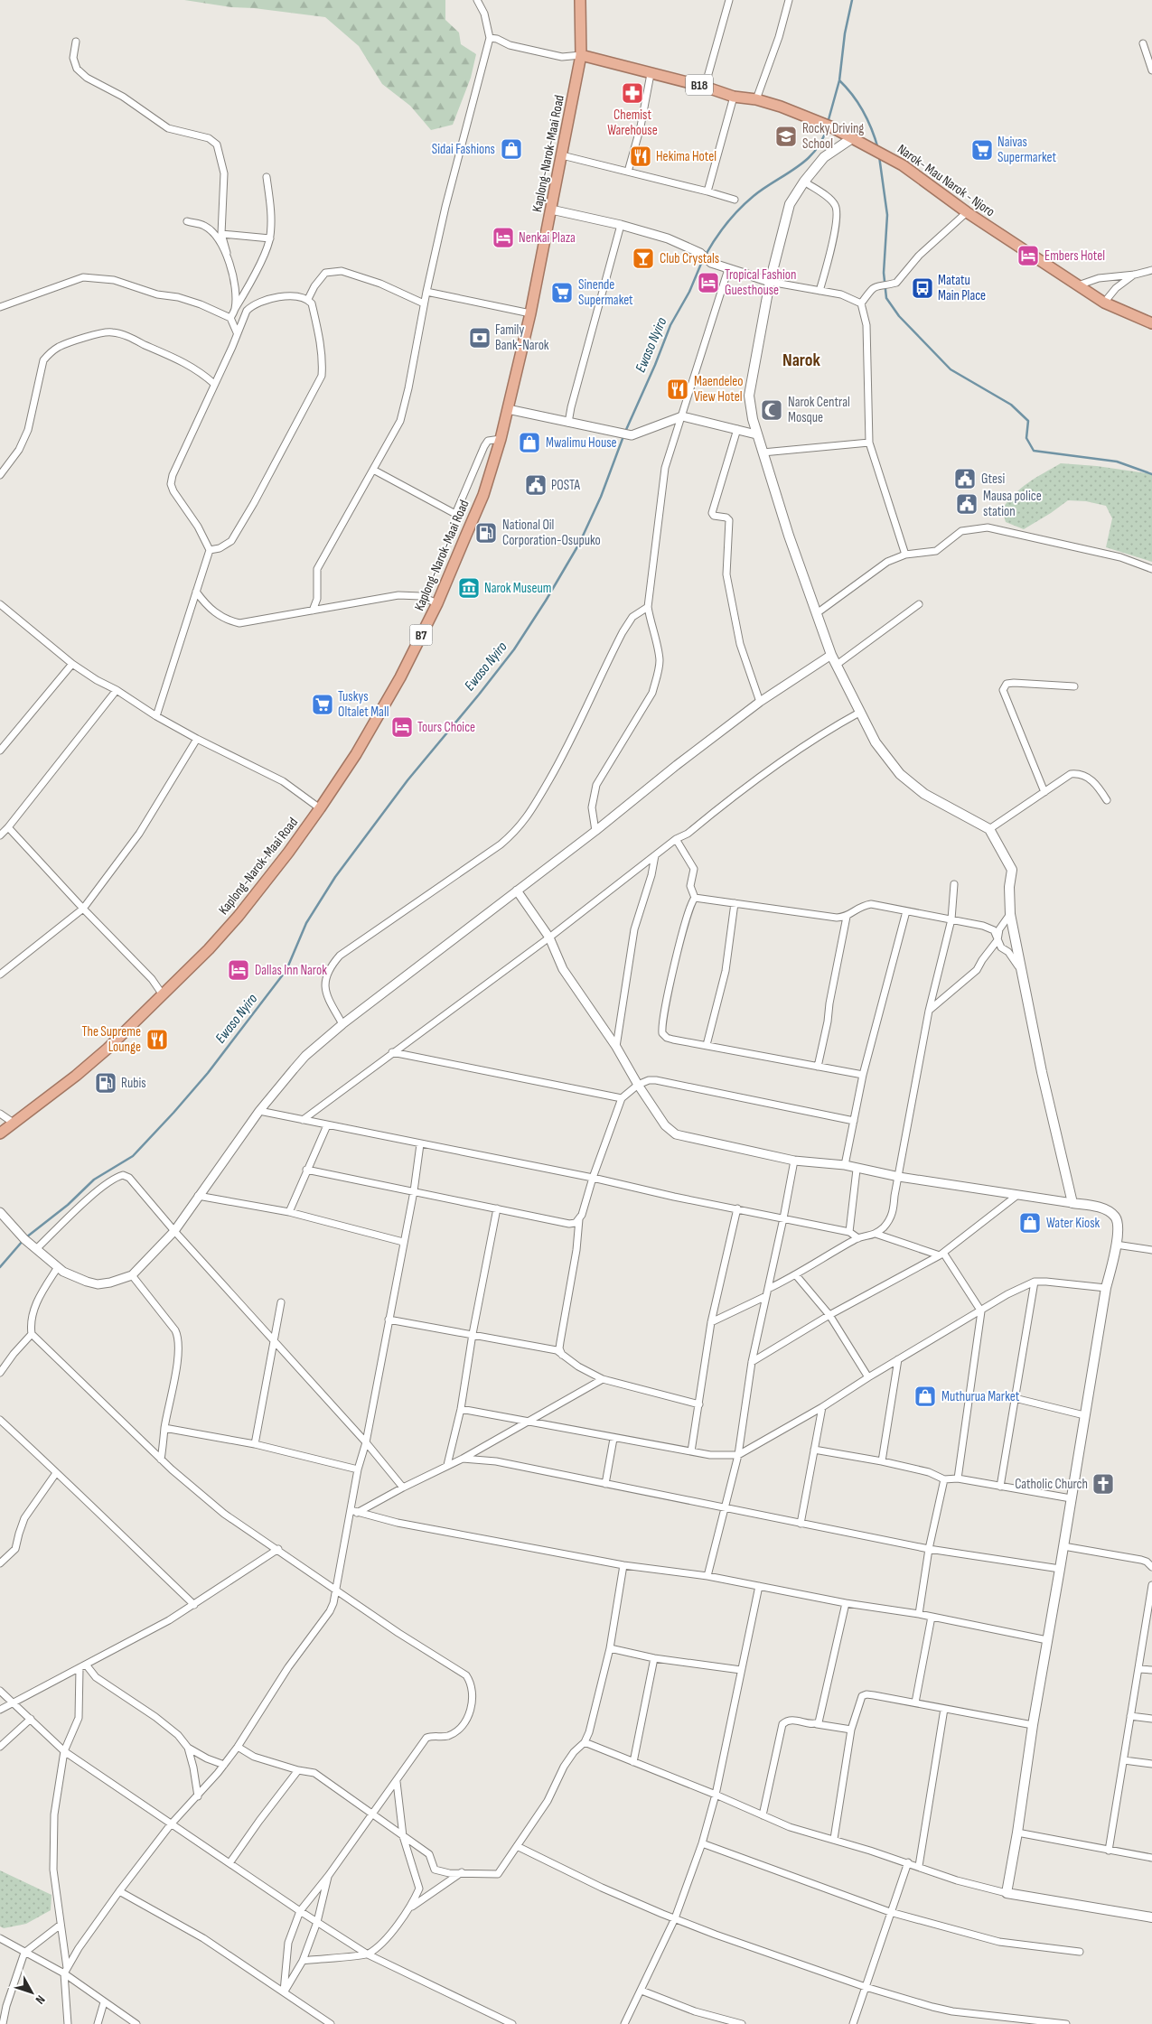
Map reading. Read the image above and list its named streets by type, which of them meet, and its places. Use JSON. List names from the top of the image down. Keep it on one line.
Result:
{"streets":{"highway":["B18","Kaplong-Narok-Maai Road","Narok- Mau Narok - Njoro","B7"]},"crossings":[["Kaplong-Narok-Maai Road","Narok- Mau Narok - Njoro"]],"districts":["Narok"],"water":["Ewaso Nyiro"],"places":{"pharmacy":["Chemist Warehouse"],"school or university":["Rocky Driving School"],"shop":["Sidai Fashions","Mwalimu House","Water Kiosk","Muthurua Market"],"supermarket":["Naivas Supermarket","Sinende Supermaket","Tuskys Oltalet Mall"],"restaurant":["Hekima Hotel","Maendeleo View Hotel","The Supreme Lounge"],"hotel":["Nenkai Plaza","Embers Hotel","Tropical Fashion Guesthouse","Tours Choice","Dallas Inn Narok"],"bar":["Club Crystals"],"bus stop":["Matatu Main Place"],"bank":["Family Bank-Narok"],"mosque":["Narok Central Mosque"],"public building":["Gtesi","POSTA","Mausa police station"],"fuel station":["National Oil Corporation-Osupuko","Rubis"],"museum":["Narok Museum"],"church":["Catholic Church"]},"north":"bottom right"}
